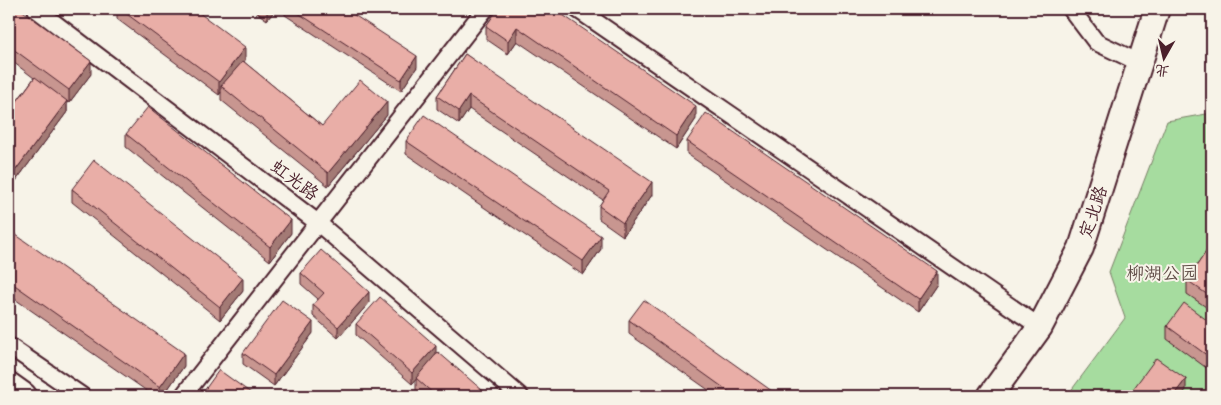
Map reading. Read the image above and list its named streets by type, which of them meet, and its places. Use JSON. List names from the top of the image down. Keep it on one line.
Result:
{"streets":{"street":["虹光路","定北路"]},"parks":["柳湖公园"],"north":"bottom"}
